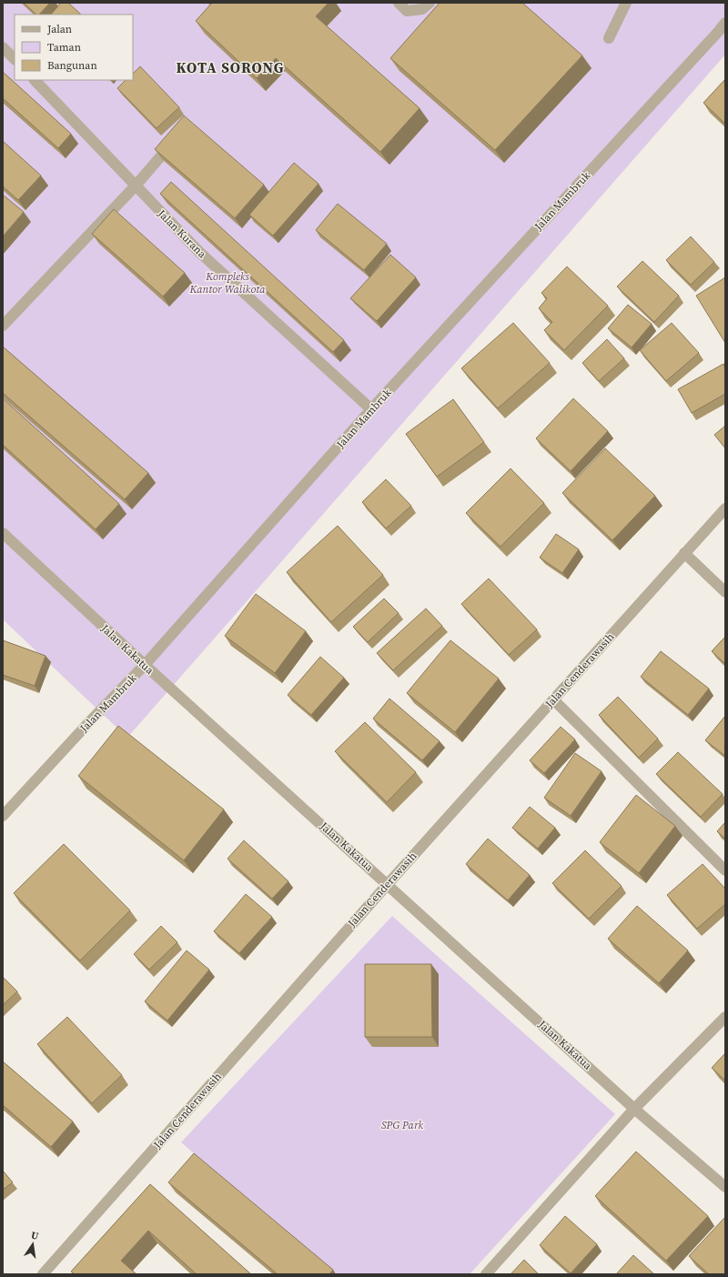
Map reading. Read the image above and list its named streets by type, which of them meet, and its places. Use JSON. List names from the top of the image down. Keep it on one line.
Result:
{"streets":{"street":["Jalan Mambruk","Jalan Kurana","Jalan Kakatua","Jalan Cenderawasih"]},"crossings":[["Jalan Mambruk","Jalan Kurana"],["Jalan Mambruk","Jalan Kakatua"],["Jalan Kakatua","Jalan Cenderawasih"]],"districts":["KOTA SORONG"],"parks":["Kompleks Kantor Walikota","SPG Park"],"legend":["Jalan","Taman","Bangunan"],"north":"top"}
